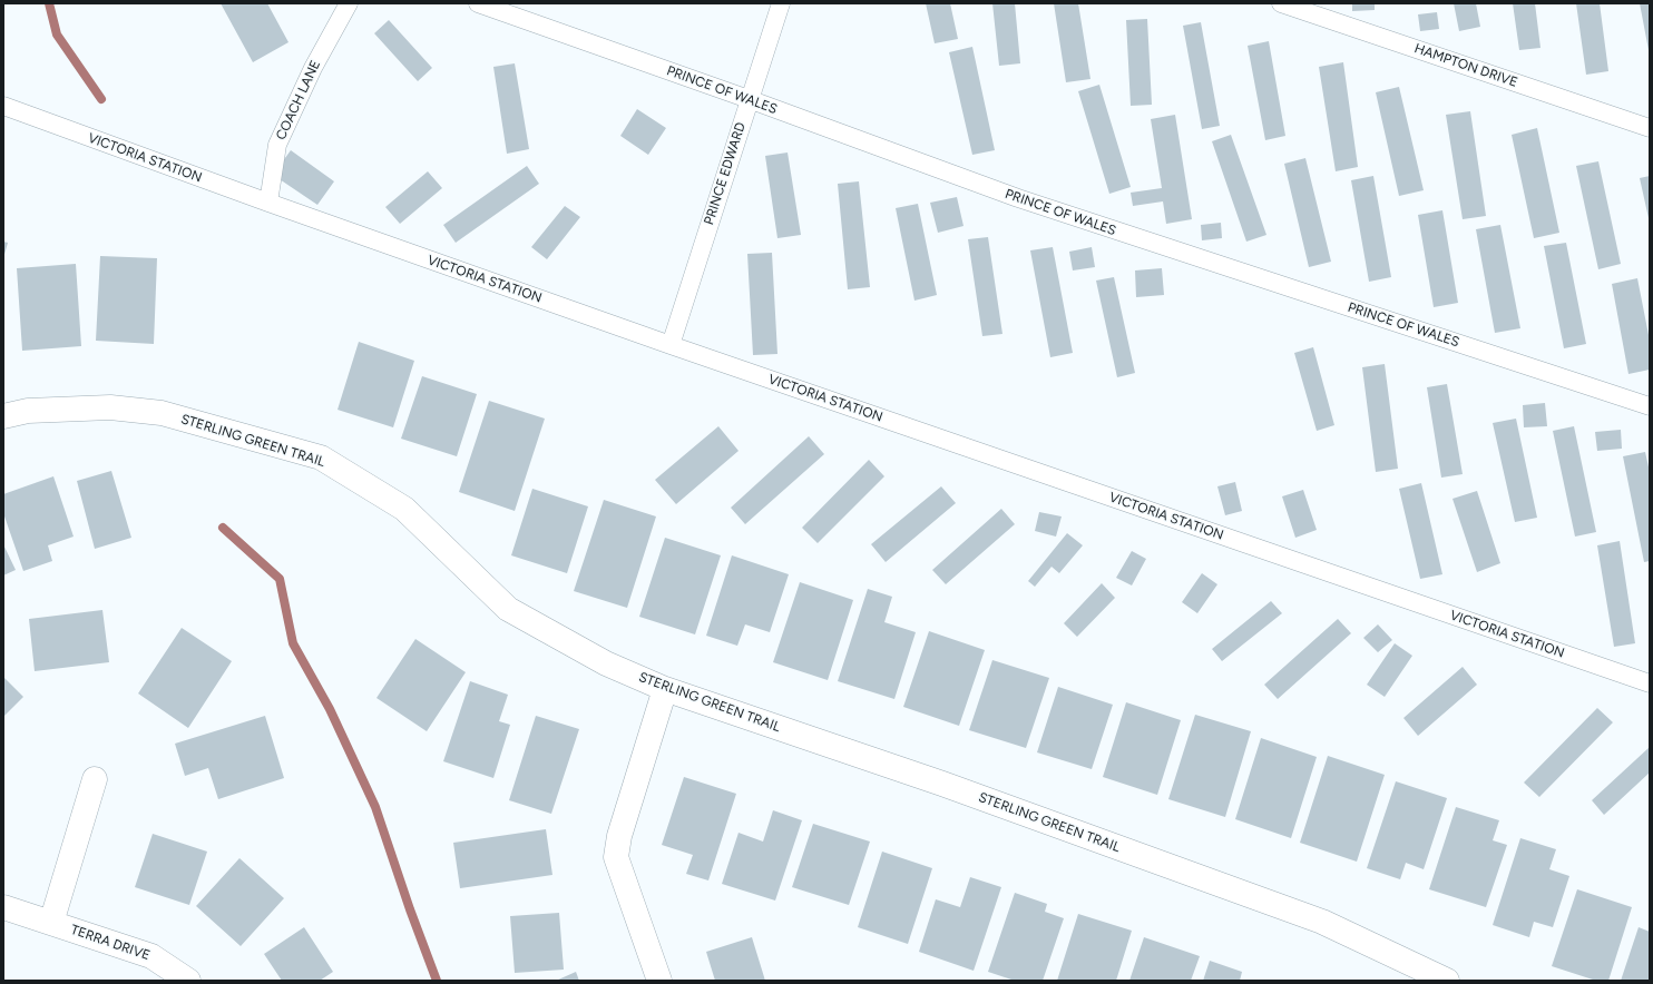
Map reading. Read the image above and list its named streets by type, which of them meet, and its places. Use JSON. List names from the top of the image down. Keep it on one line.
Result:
{"streets":{"street":["STERLING GREEN TRAIL","TERRA DRIVE"],"lane":["HAMPTON DRIVE","PRINCE OF WALES","COACH LANE","VICTORIA STATION","PRINCE EDWARD"]},"crossings":[["PRINCE OF WALES","PRINCE EDWARD"],["COACH LANE","VICTORIA STATION"],["VICTORIA STATION","PRINCE EDWARD"]]}
